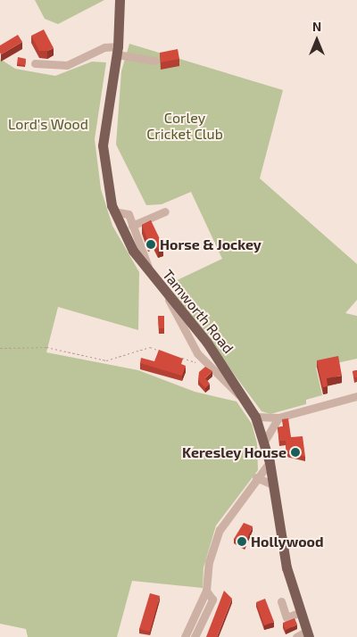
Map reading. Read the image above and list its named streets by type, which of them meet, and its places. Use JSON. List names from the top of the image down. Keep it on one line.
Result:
{"streets":{"main road":["Tamworth Road"]},"parks":["Corley Cricket Club","Lord's Wood"],"places":["Horse & Jockey","Keresley House","Hollywood"],"north":"top"}
